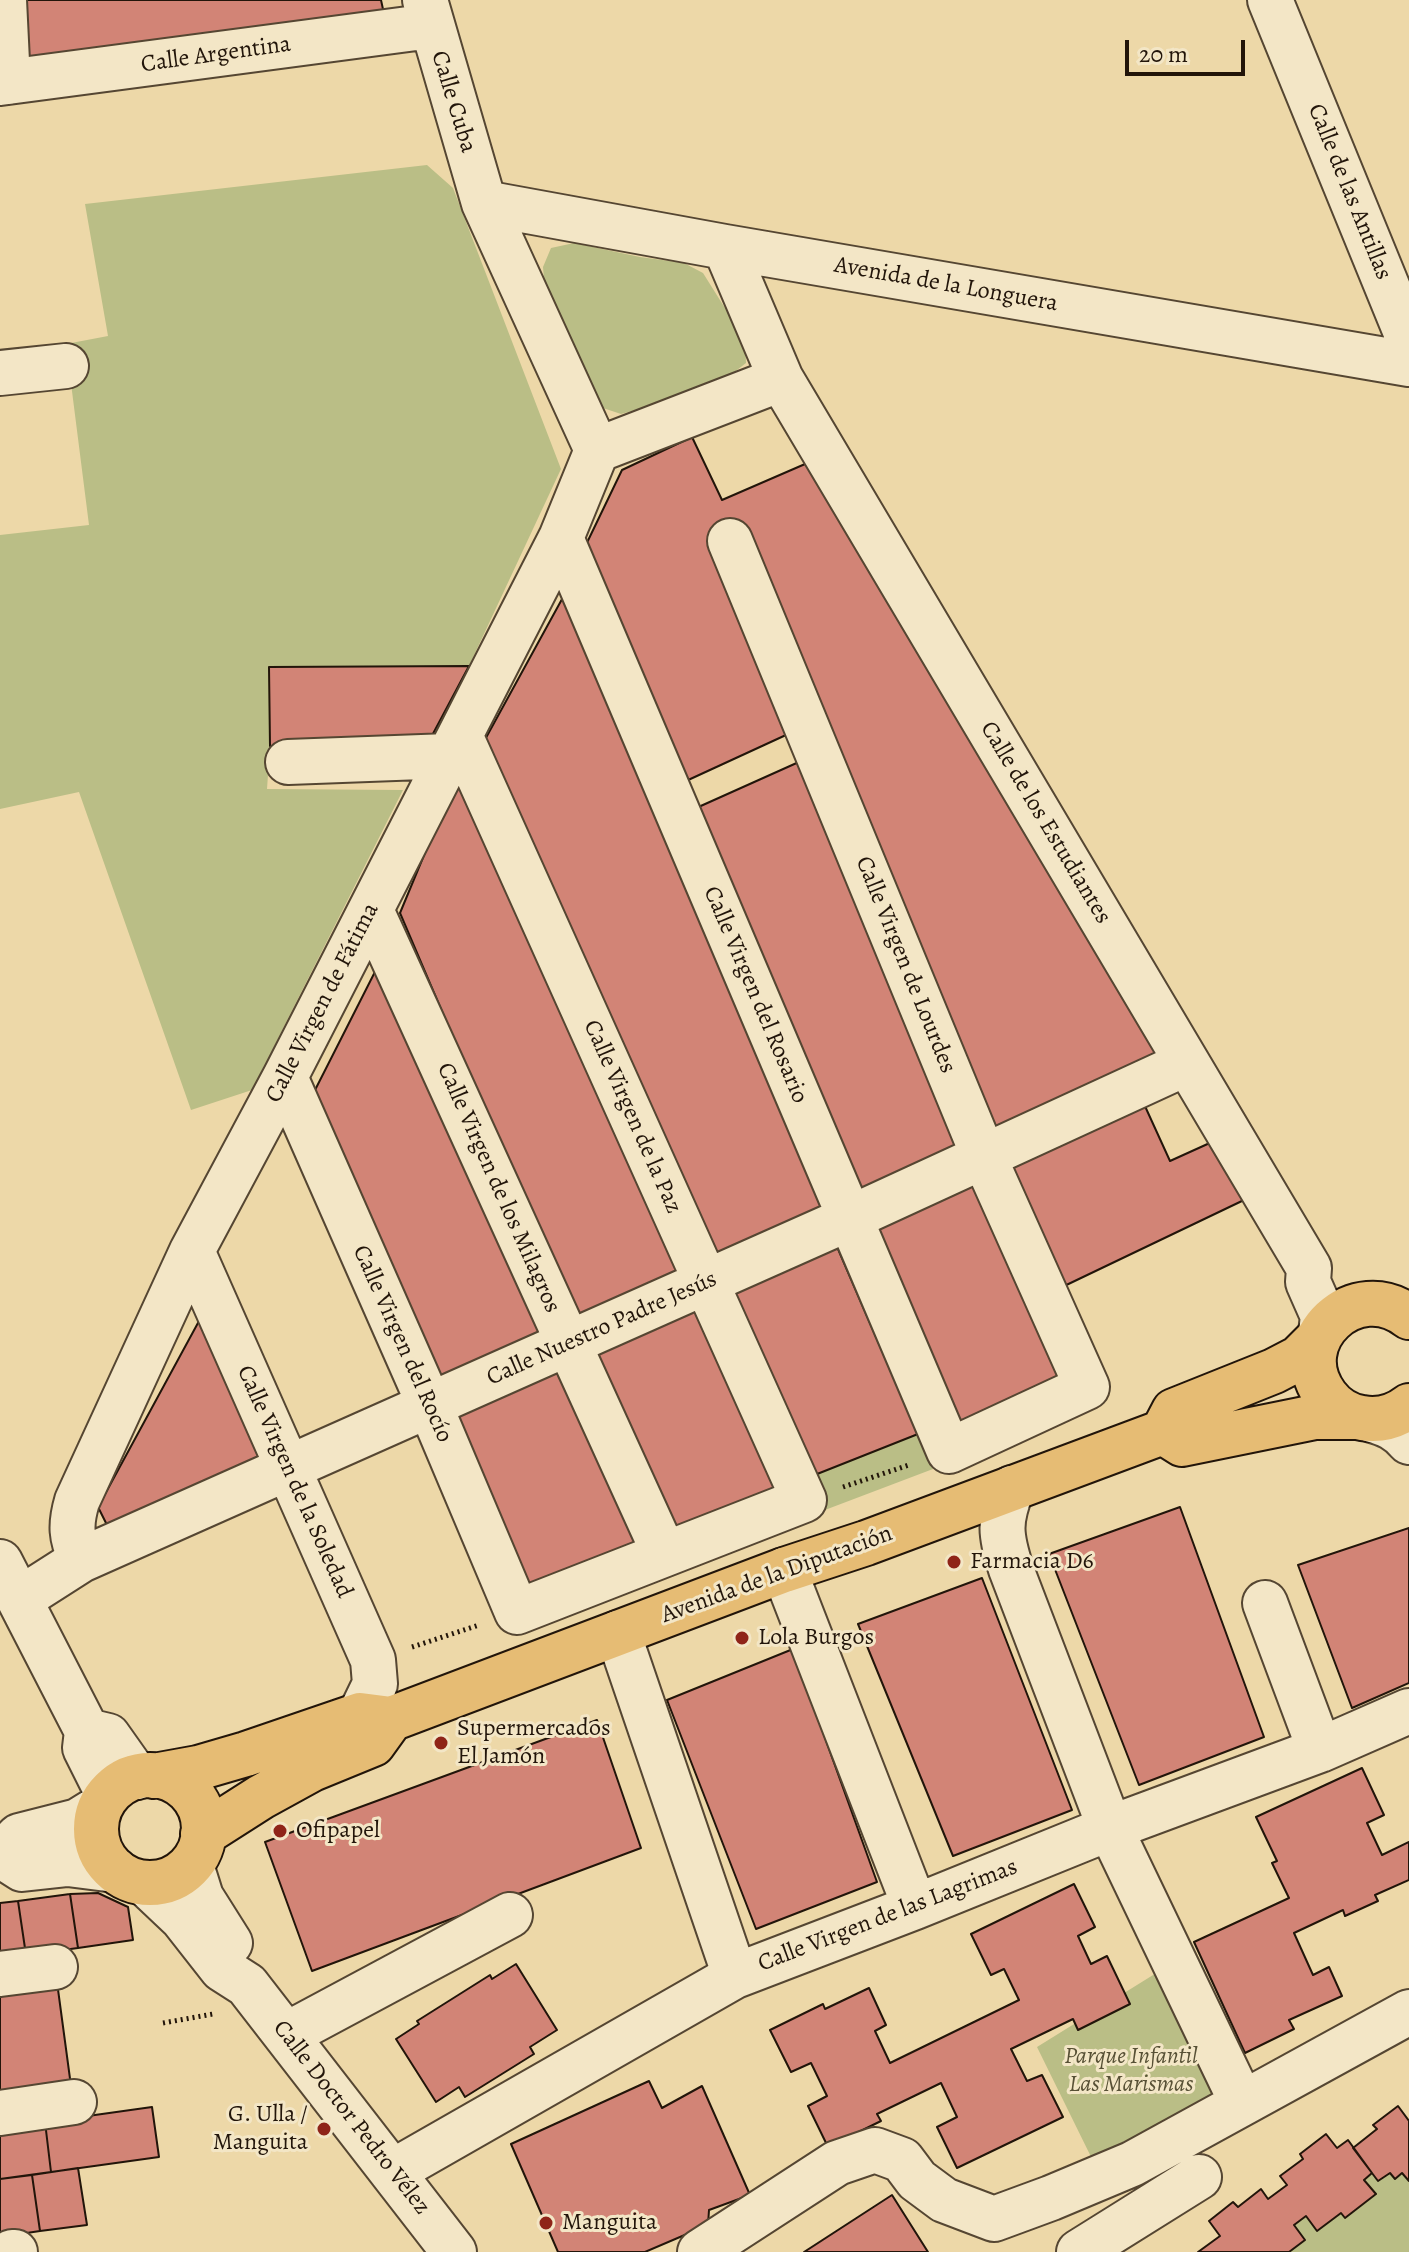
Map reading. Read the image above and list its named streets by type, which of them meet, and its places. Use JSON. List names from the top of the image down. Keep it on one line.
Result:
{"streets":{"main road":["Avenida de la Diputación"],"street":["Calle Argentina","Calle Cuba","Calle de las Antillas","Avenida de la Longuera","Calle de los Estudiantes","Calle Virgen de Lourdes","Calle Virgen del Rosario","Calle Virgen de Fátima","Calle Virgen de la Paz","Calle Virgen de los Milagros","Calle Nuestro Padre Jesús","Calle Virgen del Rocío","Calle Virgen de la Soledad","Calle Virgen de las Lagrimas","Calle Doctor Pedro Vélez"]},"crossings":[["Calle Argentina","Calle Cuba"],["Calle Cuba","Avenida de la Longuera"],["Calle Cuba","Calle Virgen de Fátima"],["Avenida de la Longuera","Calle de los Estudiantes"],["Calle de los Estudiantes","Calle Nuestro Padre Jesús"],["Calle de los Estudiantes","Avenida de la Diputación"],["Calle Virgen de Lourdes","Calle Virgen del Rosario"],["Calle Virgen de Lourdes","Calle Nuestro Padre Jesús"],["Calle Virgen del Rosario","Calle Virgen de Fátima"],["Calle Virgen del Rosario","Calle Nuestro Padre Jesús"],["Calle Virgen de Fátima","Calle Virgen de la Paz"],["Calle Virgen de Fátima","Calle Virgen de los Milagros"],["Calle Virgen de Fátima","Calle Nuestro Padre Jesús"],["Calle Virgen de Fátima","Calle Virgen del Rocío"],["Calle Virgen de Fátima","Calle Virgen de la Soledad"],["Calle Virgen de la Paz","Calle Nuestro Padre Jesús"],["Calle Virgen de los Milagros","Calle Nuestro Padre Jesús"],["Calle Nuestro Padre Jesús","Calle Virgen del Rocío"],["Calle Nuestro Padre Jesús","Calle Virgen de la Soledad"],["Avenida de la Diputación","Calle Doctor Pedro Vélez"],["Calle Virgen de las Lagrimas","Calle Doctor Pedro Vélez"]],"parks":["Parque Infantil Las Marismas"],"places":["Farmacia D6","Lola Burgos","Supermercados El Jamón","Ofipapel","G. Ulla / Manguita","Manguita"],"scale_bar":"20 m"}
